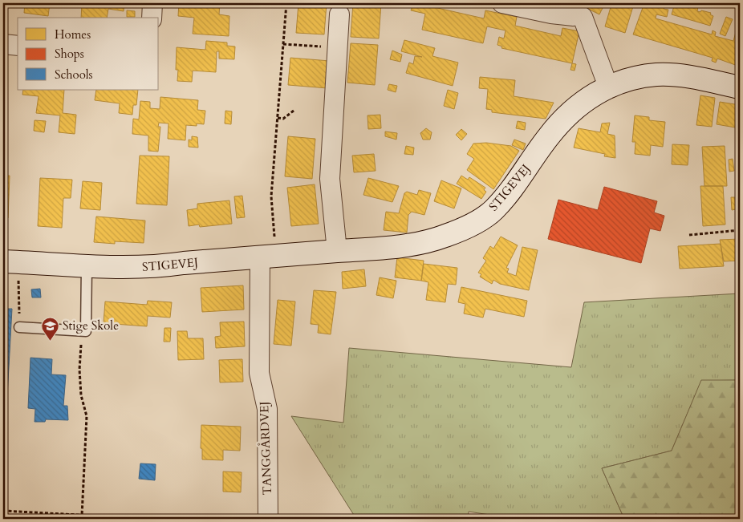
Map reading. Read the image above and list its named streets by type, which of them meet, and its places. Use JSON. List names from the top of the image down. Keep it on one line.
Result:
{"streets":{"street":["STIGEVEJ","TANGGÅRDVEJ"]},"crossings":[["STIGEVEJ","TANGGÅRDVEJ"]],"places":{"school or university":["Stige Skole"]},"legend":["Homes","Shops","Schools"]}
